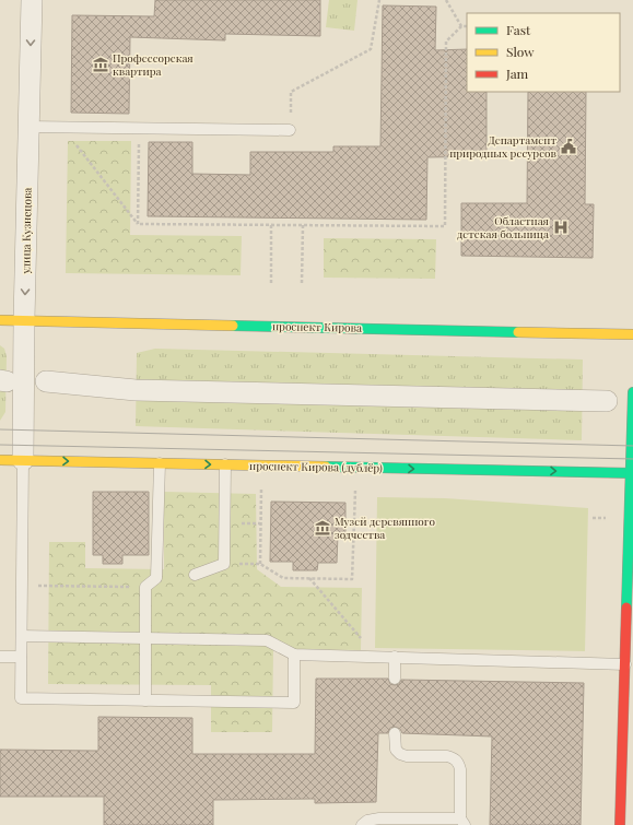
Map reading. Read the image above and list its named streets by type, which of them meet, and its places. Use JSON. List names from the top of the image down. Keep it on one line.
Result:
{"streets":{"street":["улица Кузнецова","проспект Кирова","проспект Кирова (дублёр)"]},"crossings":[["улица Кузнецова","проспект Кирова"],["улица Кузнецова","проспект Кирова (дублёр)"]],"one_way":["улица Кузнецова"],"places":{"museum":["Профессорская квартира","Музей деревянного зодчества"],"public building":["Департамент природных ресурсов"],"hospital":["Областная детская больница"]},"legend":["Fast","Slow","Jam"]}
